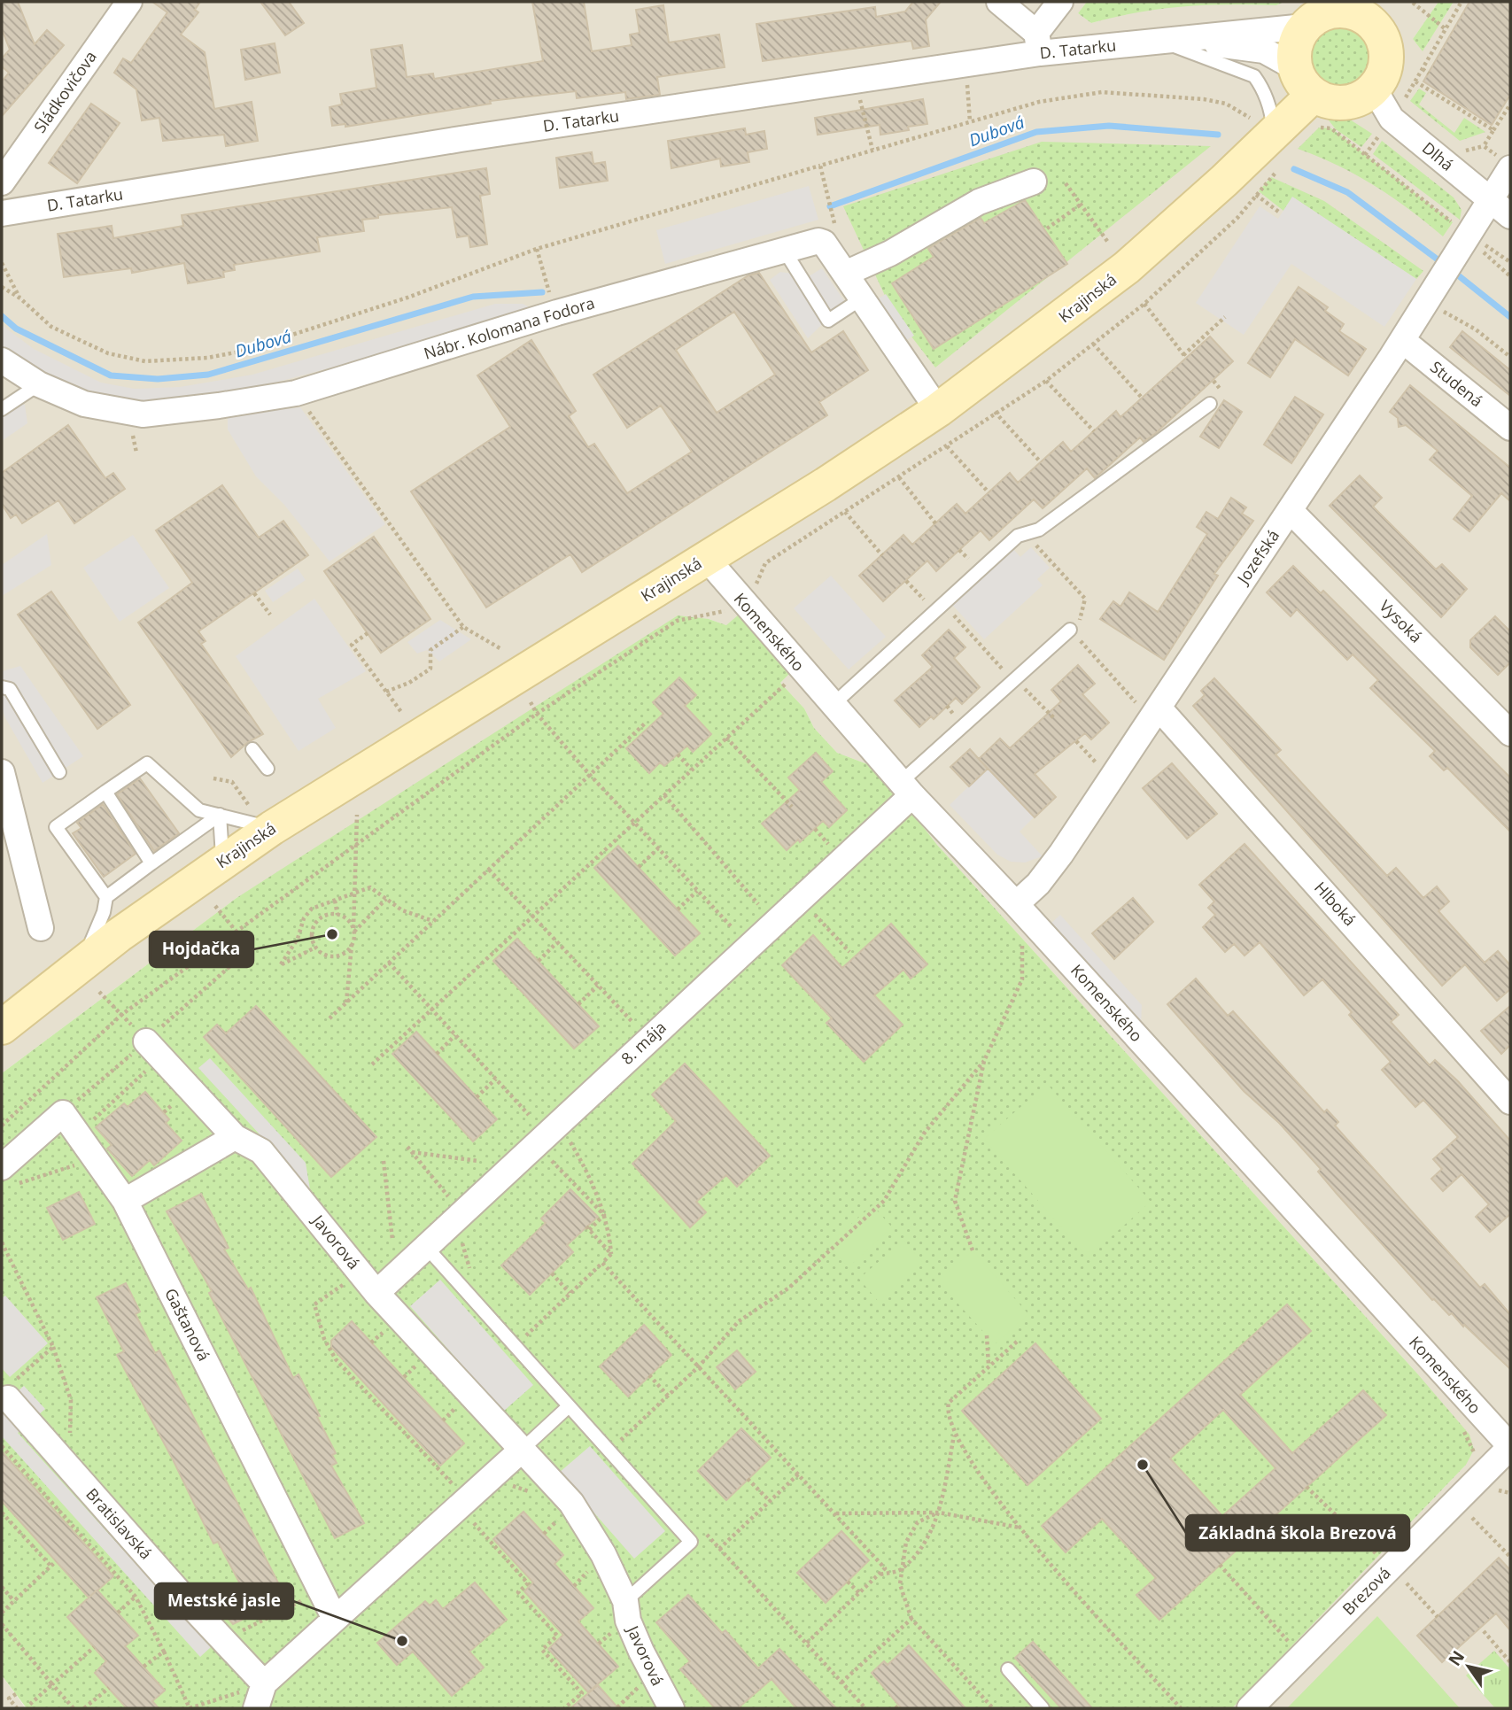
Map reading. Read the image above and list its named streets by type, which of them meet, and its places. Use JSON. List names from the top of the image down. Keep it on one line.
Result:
{"streets":{"main road":["Krajinská"],"street":["D. Tatarku","Sládkovičova","Dlhá","Nábr. Kolomana Fodora","Studená","Jozefská","Vysoká","Komenského","Hlboká","8. mája","Javorová","Gaštanová","Bratislavská","Brezová"]},"crossings":[["D. Tatarku","Krajinská"],["Dlhá","Jozefská"],["Krajinská","Komenského"],["Studená","Jozefská"],["Jozefská","Vysoká"],["Jozefská","Komenského"],["Jozefská","Hlboká"],["Komenského","8. mája"],["Komenského","Brezová"],["8. mája","Javorová"]],"water":["Dubová"],"places":["Hojdačka","Základná škola Brezová","Mestské jasle"],"north":"top left"}
